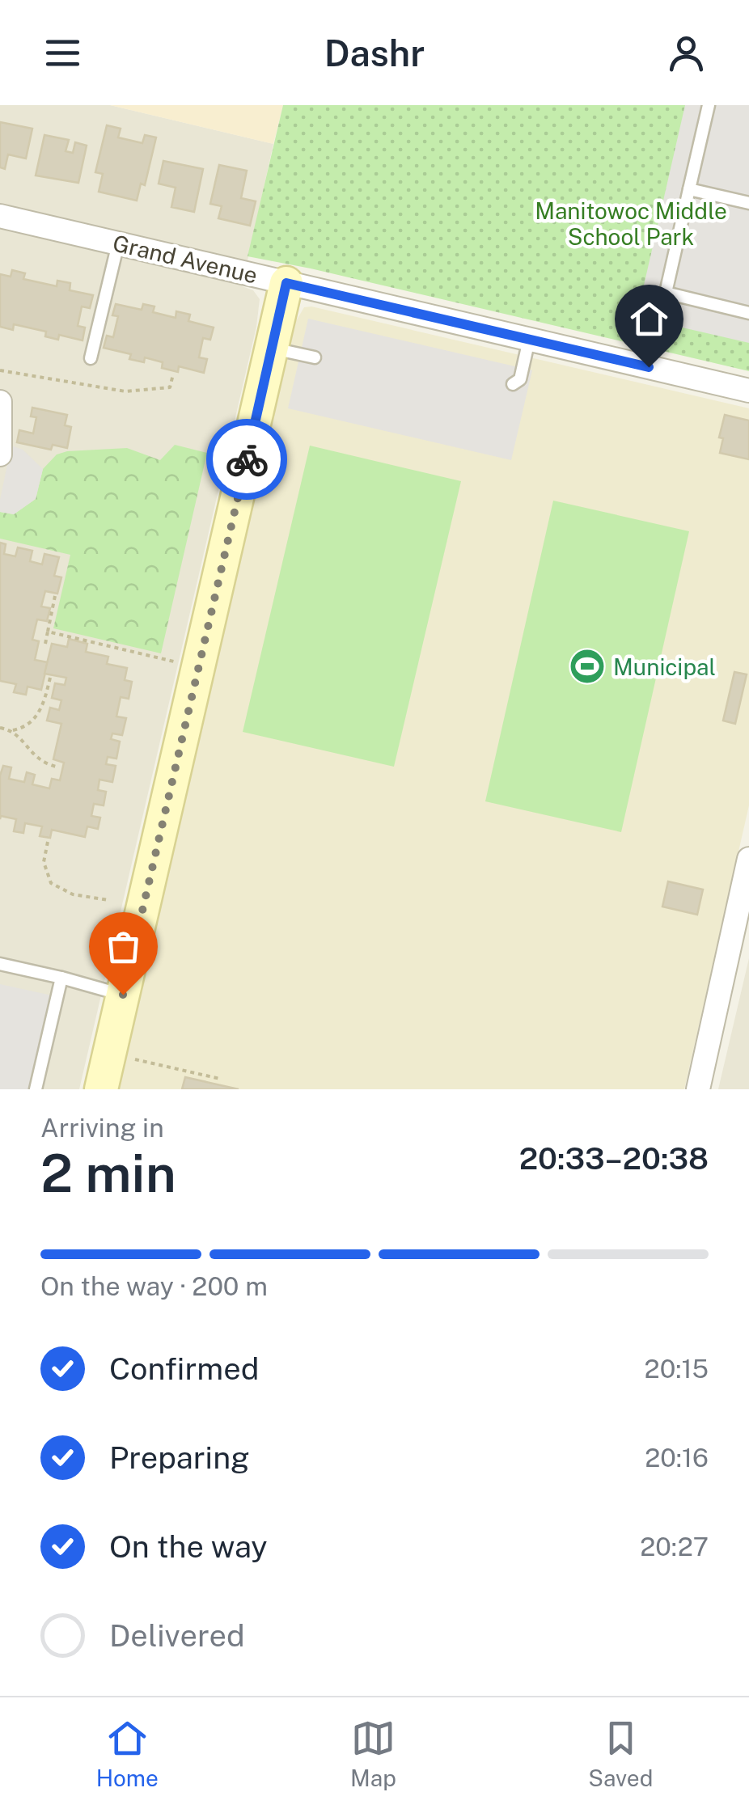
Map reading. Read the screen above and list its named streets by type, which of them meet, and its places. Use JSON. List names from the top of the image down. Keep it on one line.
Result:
{"streets":{"street":["Grand Avenue"]},"parks":["Manitowoc Middle School Park"],"places":{"sports":["Municipal"]},"page":{"header":"Dashr","heading":["2 min","Arriving in","20:33–20:38"],"bar":"On the way · 200 m","list":[["Confirmed","20:15"],["Preparing","20:16"],["On the way","20:27"],"Delivered"],"tabs":["Home","Map","Saved"]}}
